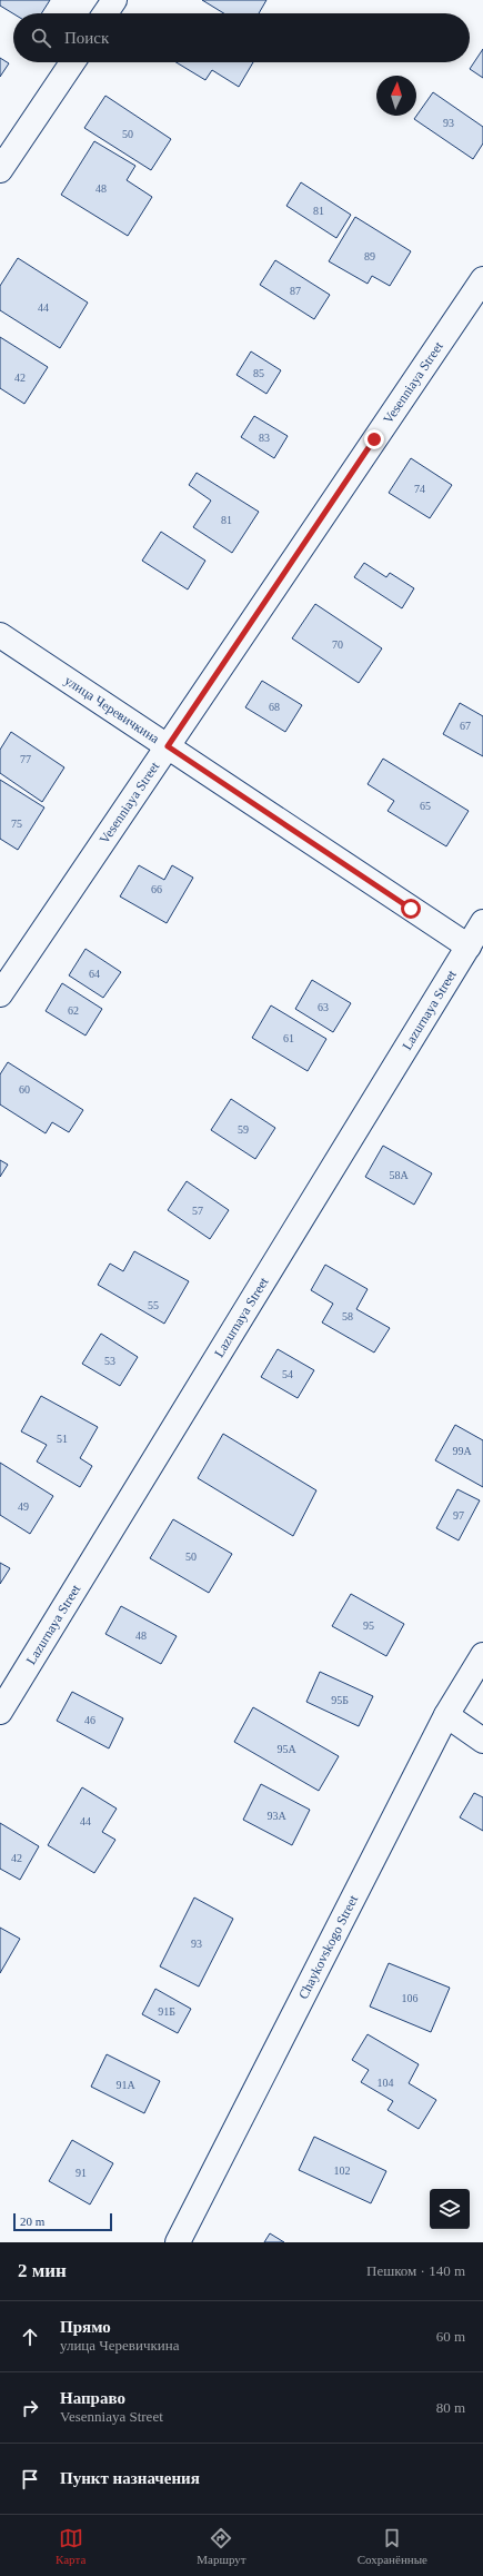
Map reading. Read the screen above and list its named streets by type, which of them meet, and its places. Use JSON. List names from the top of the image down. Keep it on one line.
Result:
{"streets":{"street":["Vesenniaya Street","улица Черевичкина","Lazurnaya Street","Chaykovskogo Street"]},"crossings":[["Vesenniaya Street","улица Черевичкина"],["улица Черевичкина","Lazurnaya Street"]],"house_numbers":["93","50","48","81","89","87","44","85","42","83","74","81","70","68","67","77","65","75","66","64","63","62","61","60","59","58А","57","55","58","53","54","51","99А","49","97","50","95","48","95Б","46","95А","93А","44","42","93","106","91Б","104","91А","102","91"],"scale_bar":"20 m","north":"top","page":{"search":"Поиск","scale":"20 m","heading":["2 мин","Пешком · 140 m"],"list":[["Прямо","улица Черевичкина","60 m"],["Направо","Vesenniaya Street","80 m"],"Пункт назначения"],"nav":["Карта","Маршрут","Сохранённые"]}}
